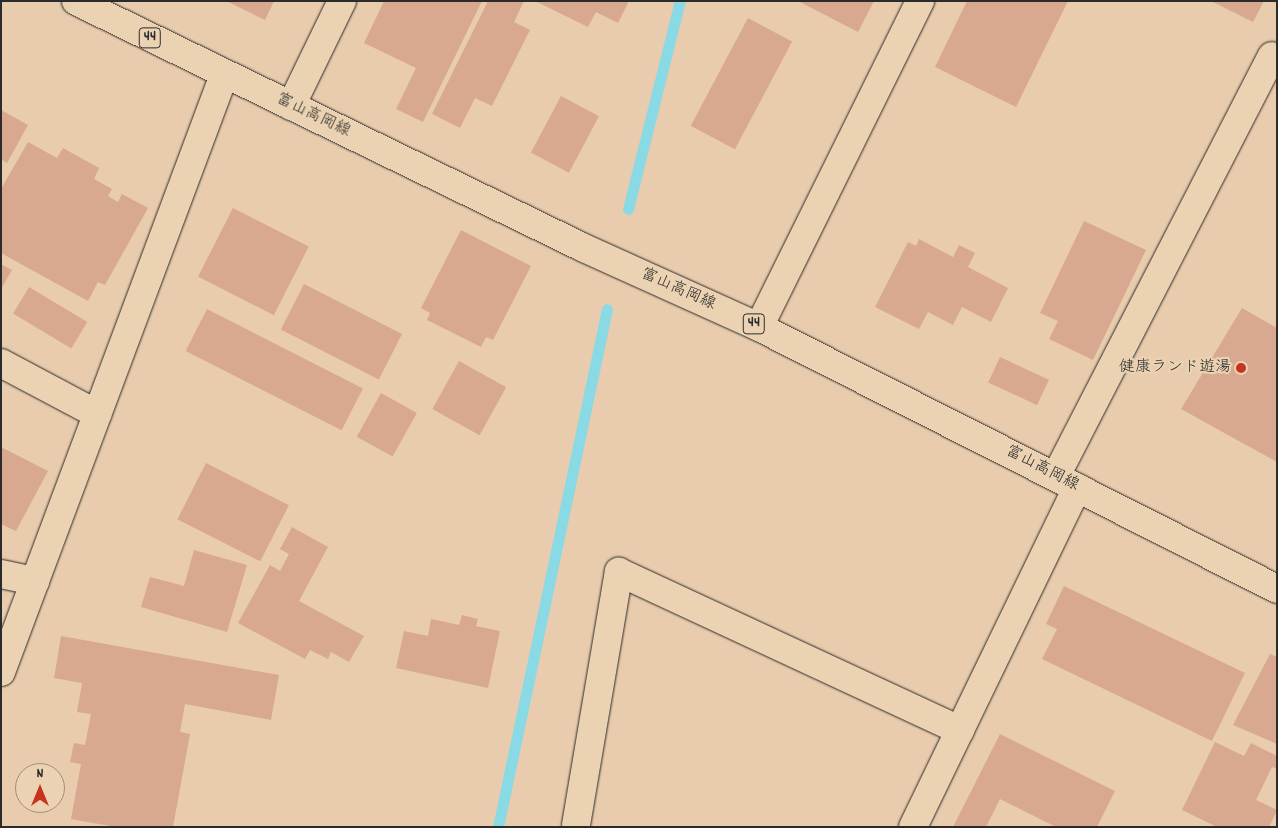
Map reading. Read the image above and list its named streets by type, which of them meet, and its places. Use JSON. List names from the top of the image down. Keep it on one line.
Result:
{"streets":{"street":["44","富山高岡線"]},"places":["健康ランド遊湯"],"north":"top"}
